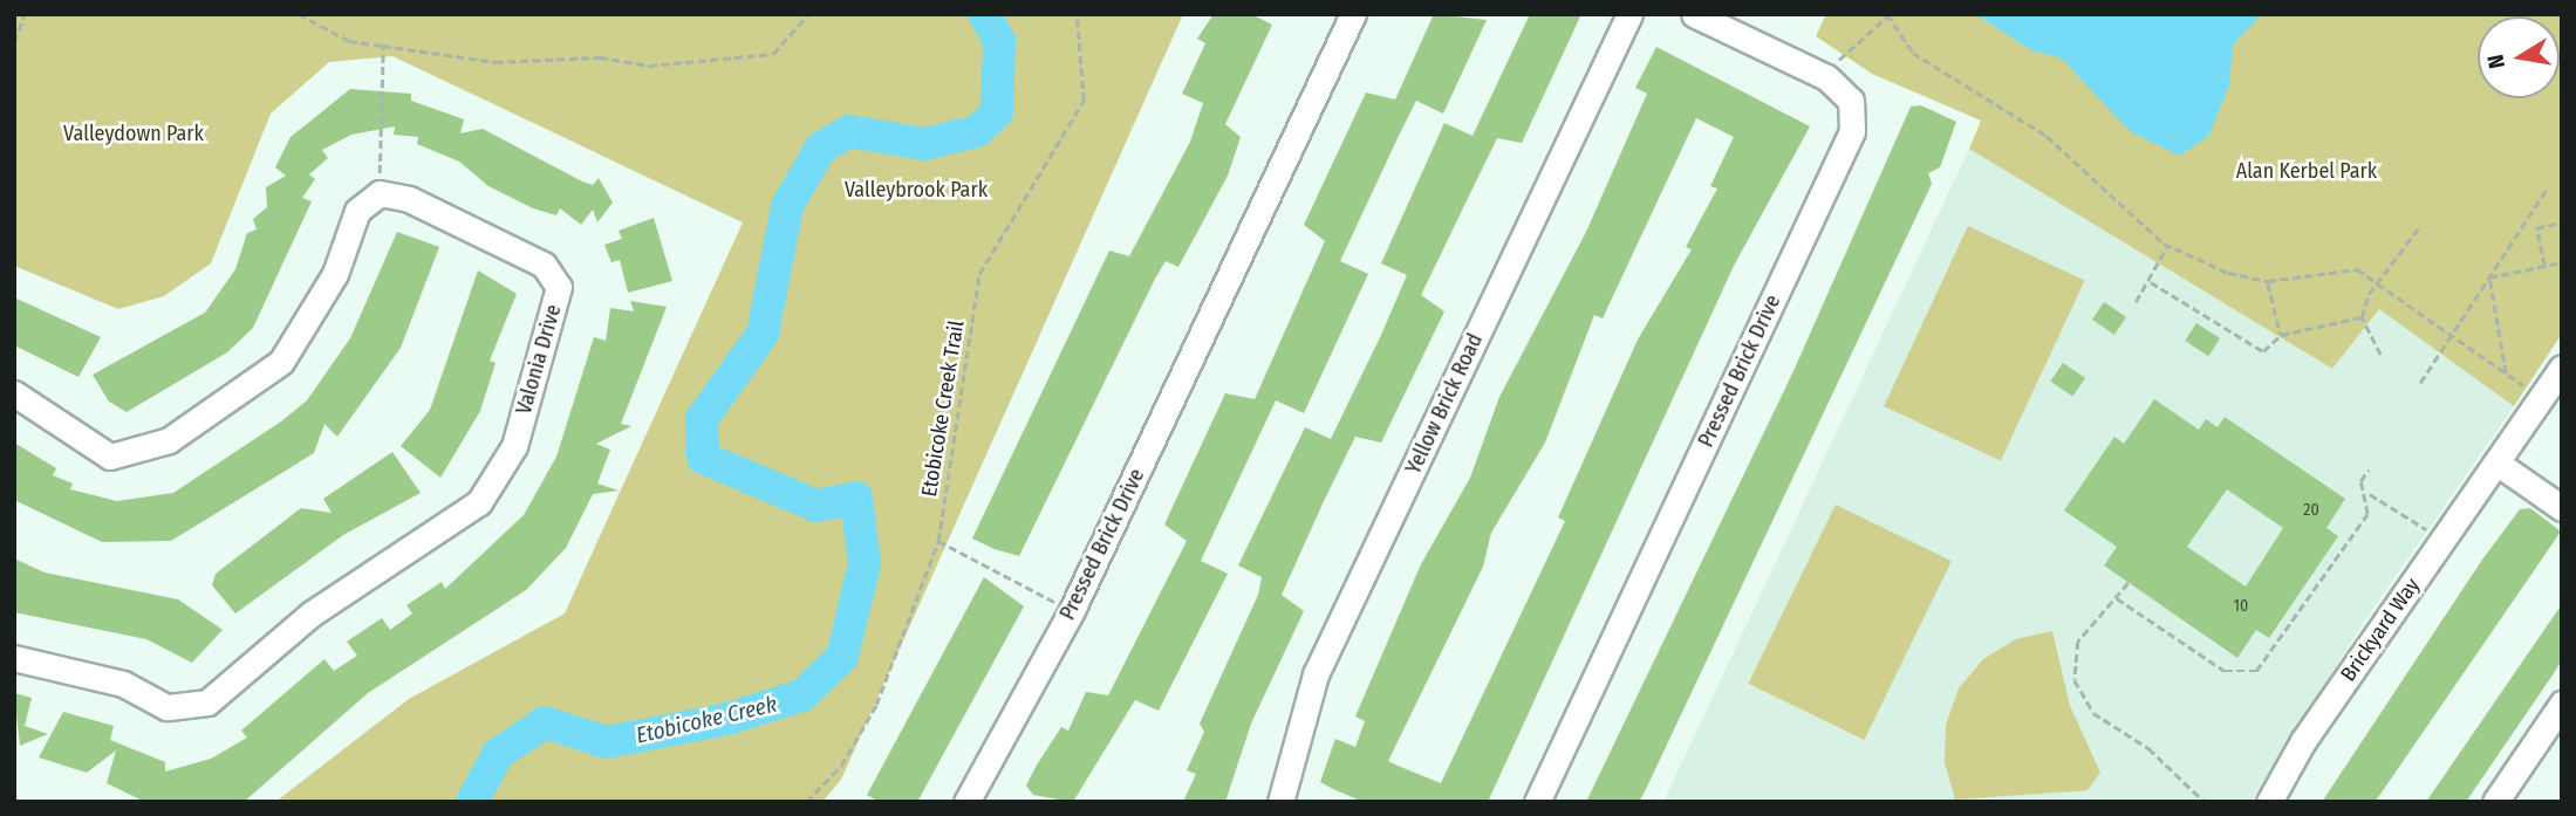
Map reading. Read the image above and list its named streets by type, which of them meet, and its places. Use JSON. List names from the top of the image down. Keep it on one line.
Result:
{"streets":{"street":["Valonia Drive","Pressed Brick Drive","Yellow Brick Road","Brickyard Way"],"path":["Etobicoke Creek Trail"]},"water":["Etobicoke Creek"],"parks":["Valleydown Park","Alan Kerbel Park","Valleybrook Park"],"house_numbers":["20","10"],"north":"left"}
